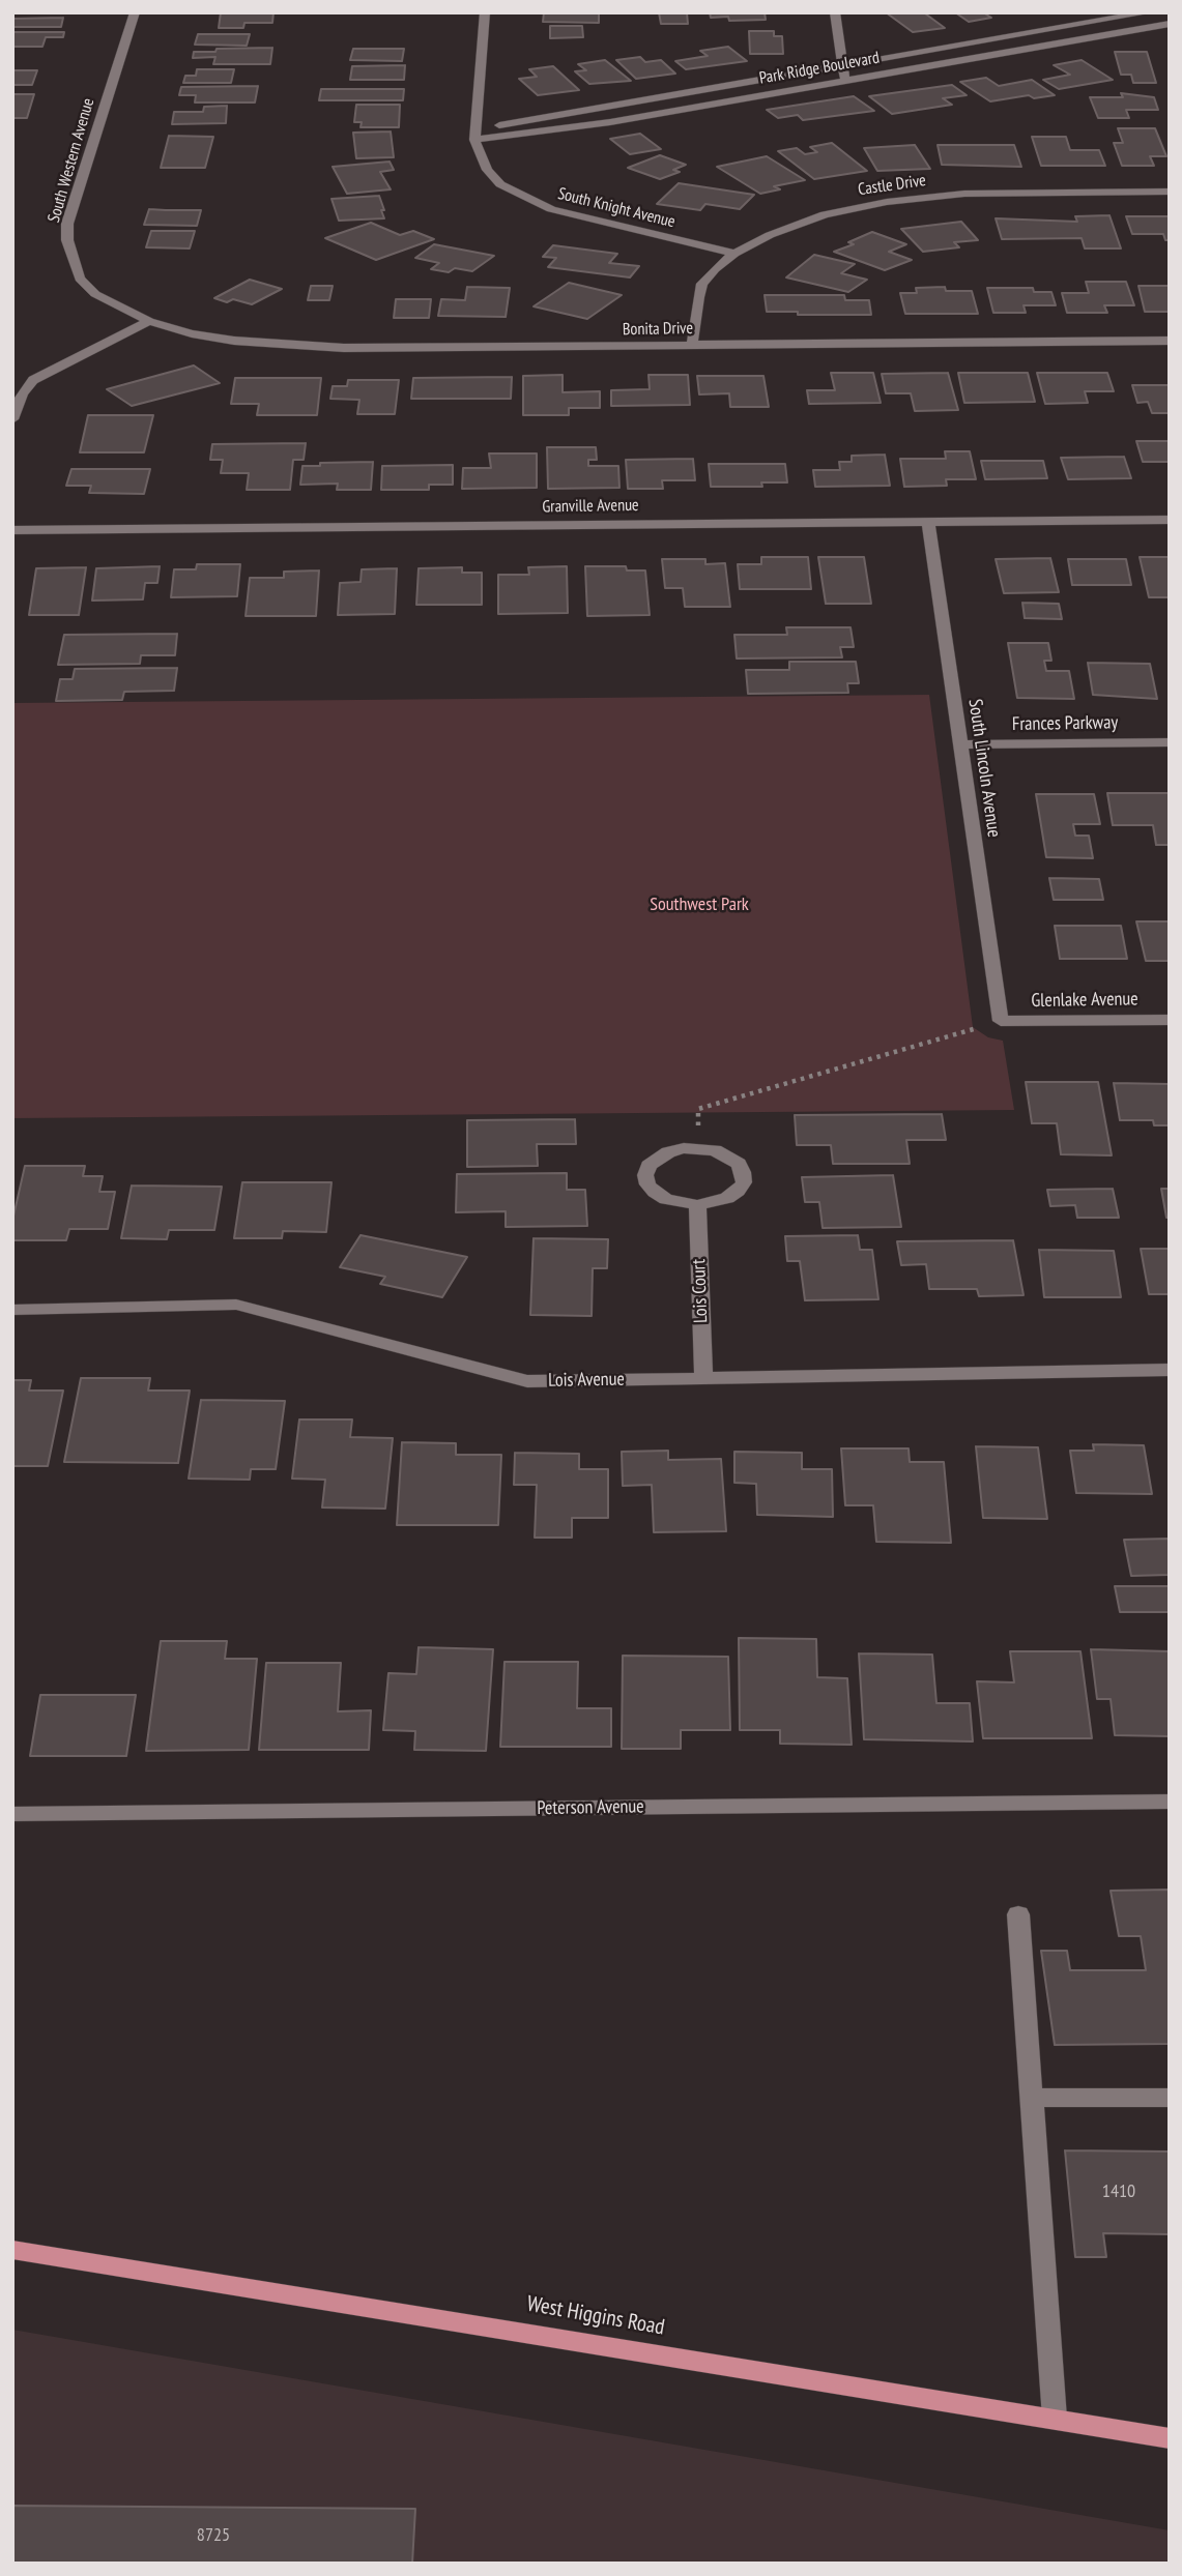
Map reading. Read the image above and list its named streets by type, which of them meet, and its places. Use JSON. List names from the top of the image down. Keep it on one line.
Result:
{"streets":{"main road":["West Higgins Road"],"street":["Park Ridge Boulevard","South Western Avenue","Castle Drive","South Knight Avenue","Bonita Drive","Granville Avenue","Frances Parkway","South Lincoln Avenue","Glenlake Avenue","Lois Court","Lois Avenue","Peterson Avenue"]},"crossings":[["Park Ridge Boulevard","South Knight Avenue"],["South Western Avenue","Bonita Drive"],["Castle Drive","South Knight Avenue"],["Castle Drive","Bonita Drive"],["Granville Avenue","South Lincoln Avenue"],["Frances Parkway","South Lincoln Avenue"],["South Lincoln Avenue","Glenlake Avenue"],["Lois Court","Lois Avenue"]],"parks":["Southwest Park"],"house_numbers":["1410","8725"]}
